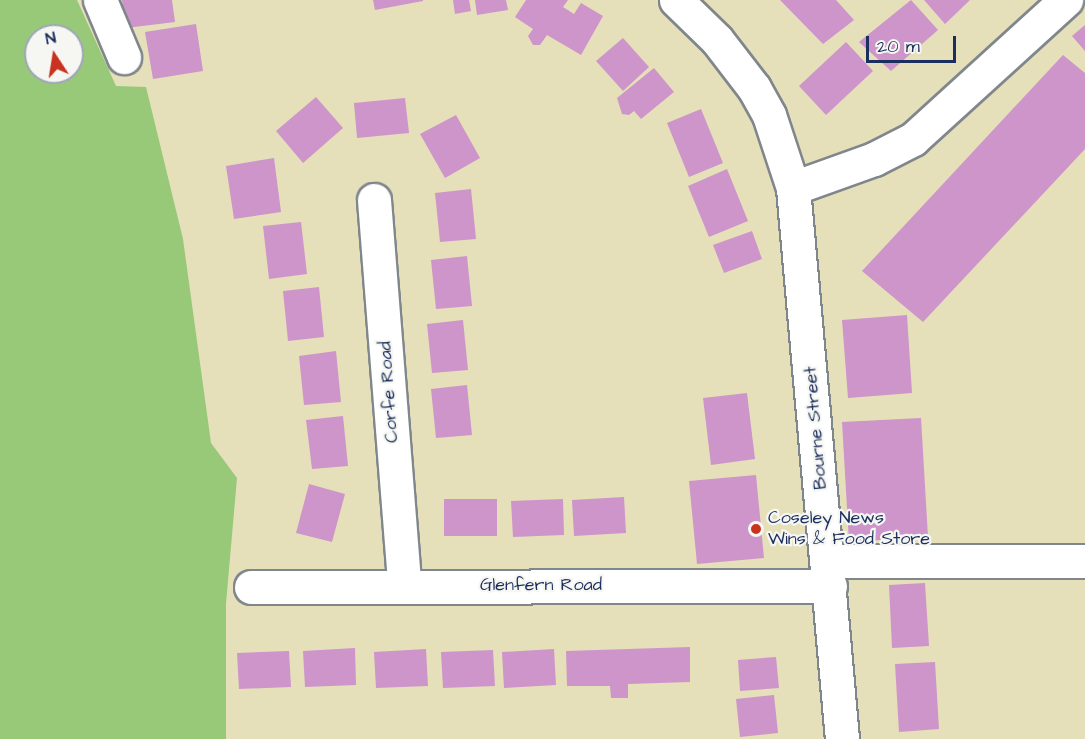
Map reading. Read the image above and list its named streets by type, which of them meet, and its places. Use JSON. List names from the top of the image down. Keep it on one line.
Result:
{"streets":{"street":["Corfe Road","Bourne Street","Glenfern Road"]},"crossings":[["Corfe Road","Glenfern Road"],["Bourne Street","Glenfern Road"]],"places":["Coseley News Wins & Food Store"],"scale_bar":"20 m","north":"top"}
